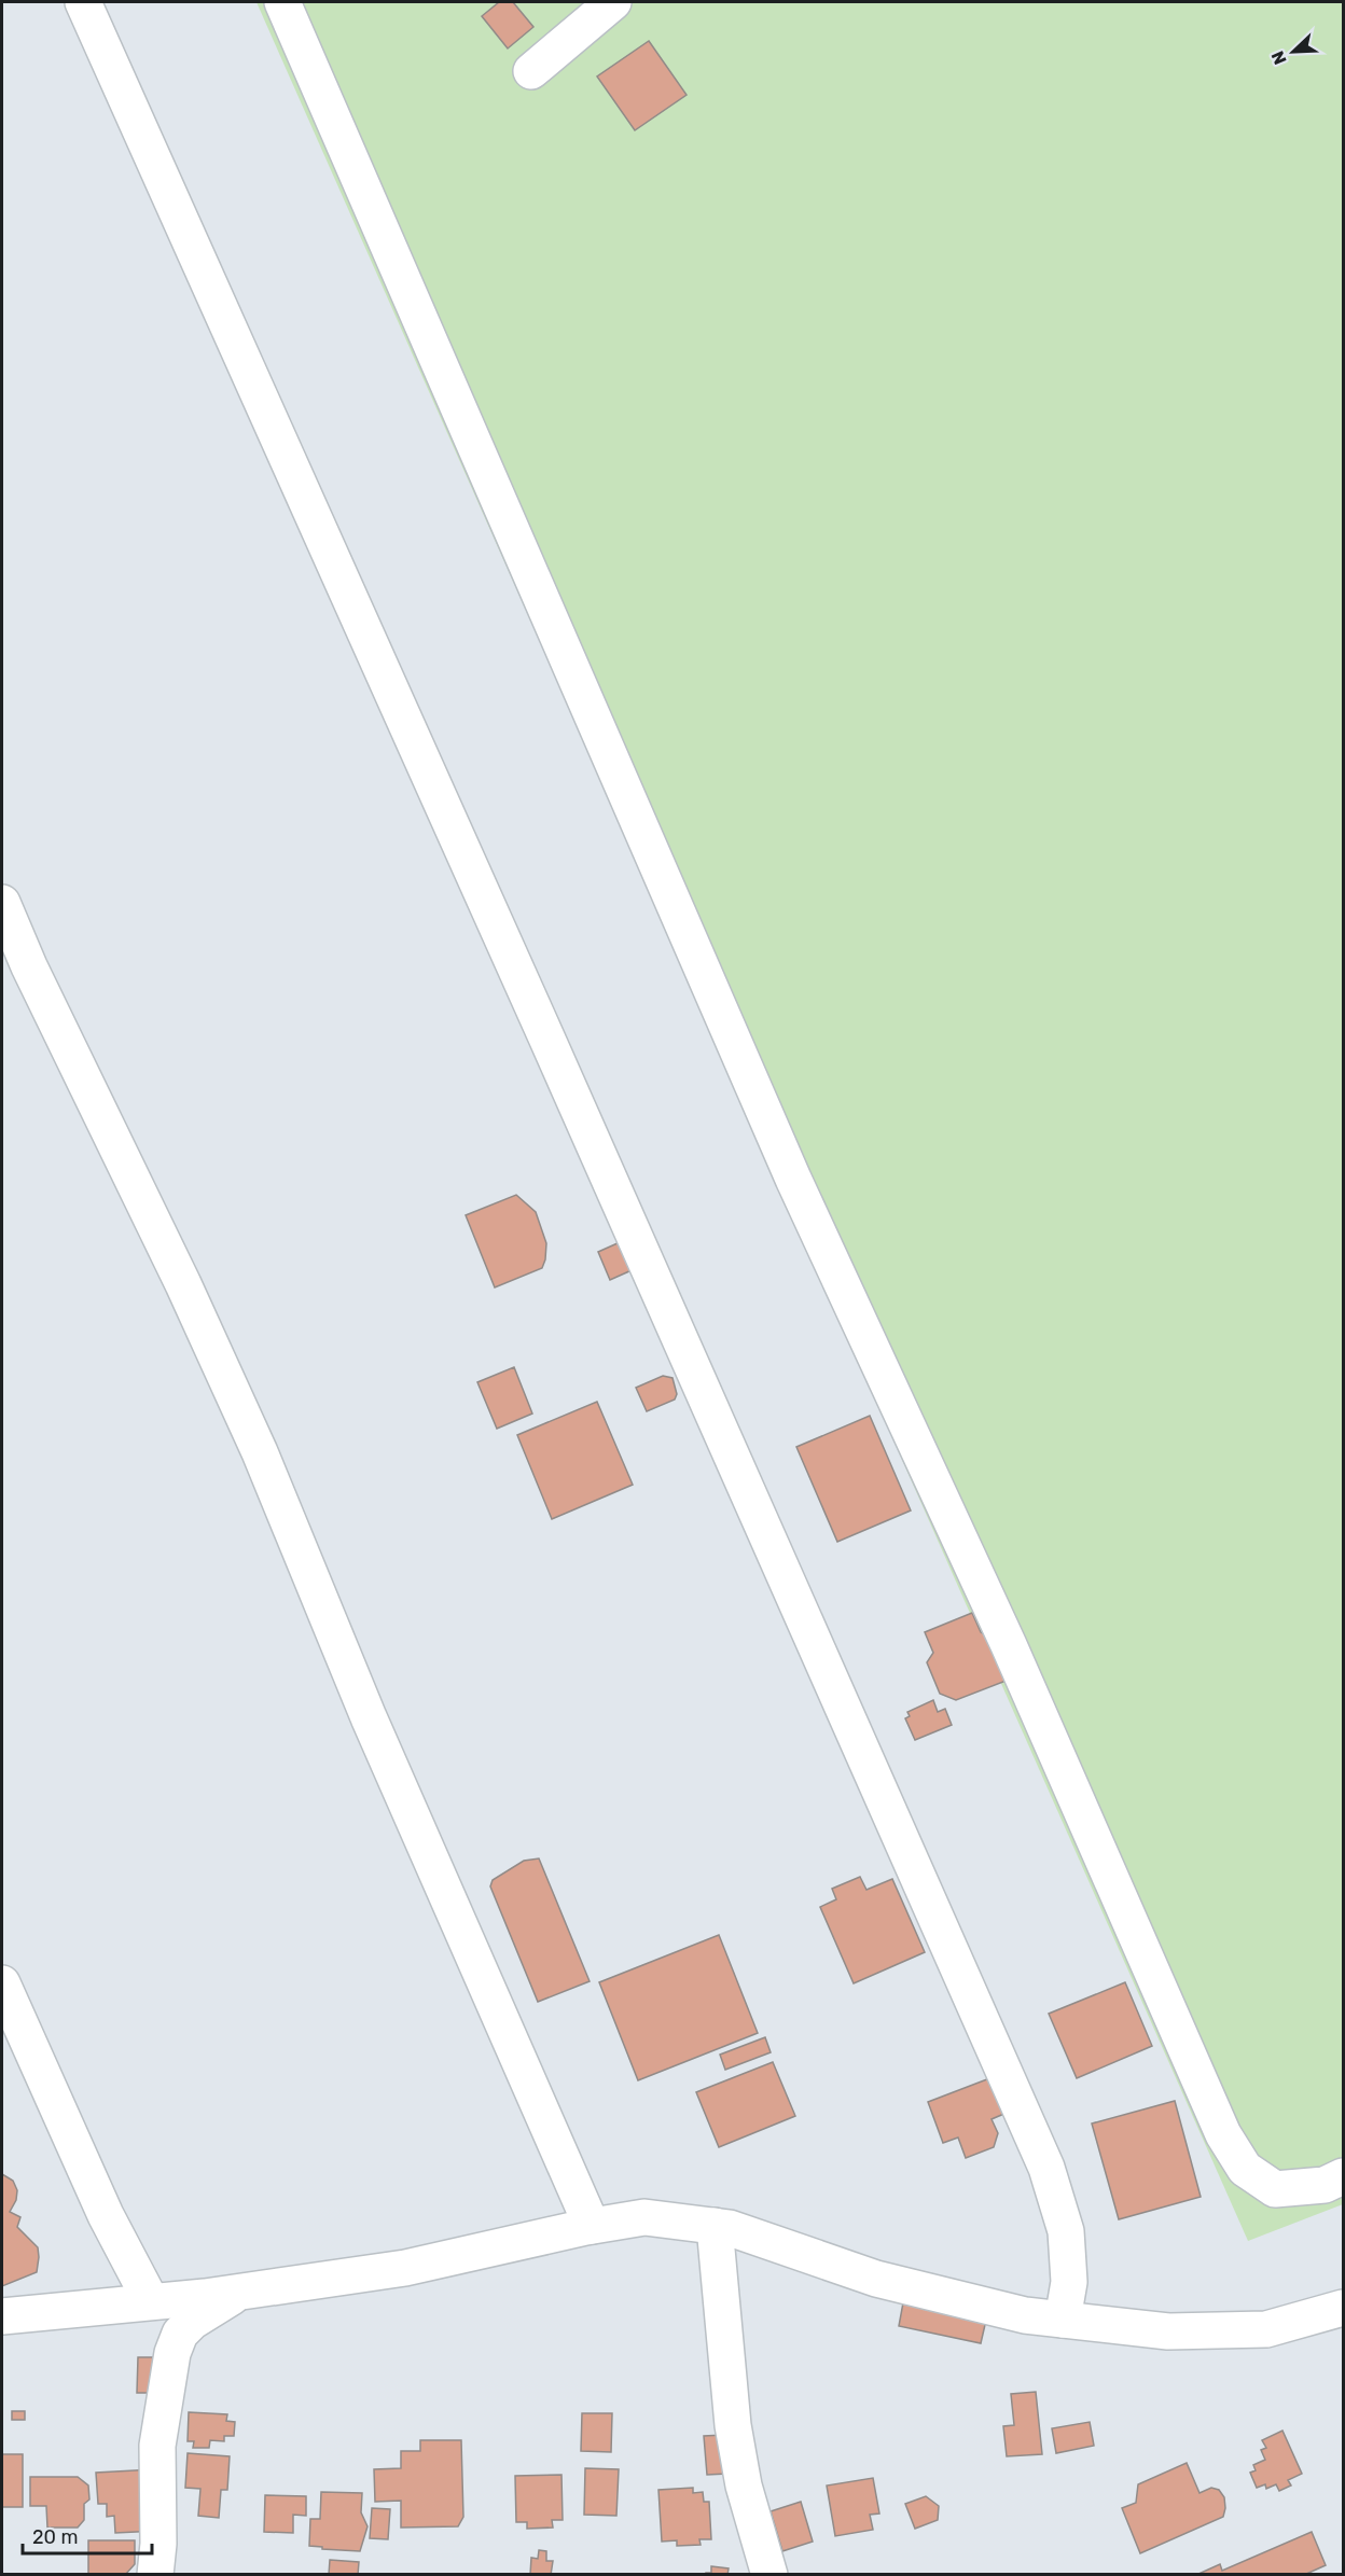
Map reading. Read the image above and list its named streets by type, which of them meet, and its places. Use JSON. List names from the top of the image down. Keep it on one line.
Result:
{"scale_bar":"20 m","north":"bottom left"}
